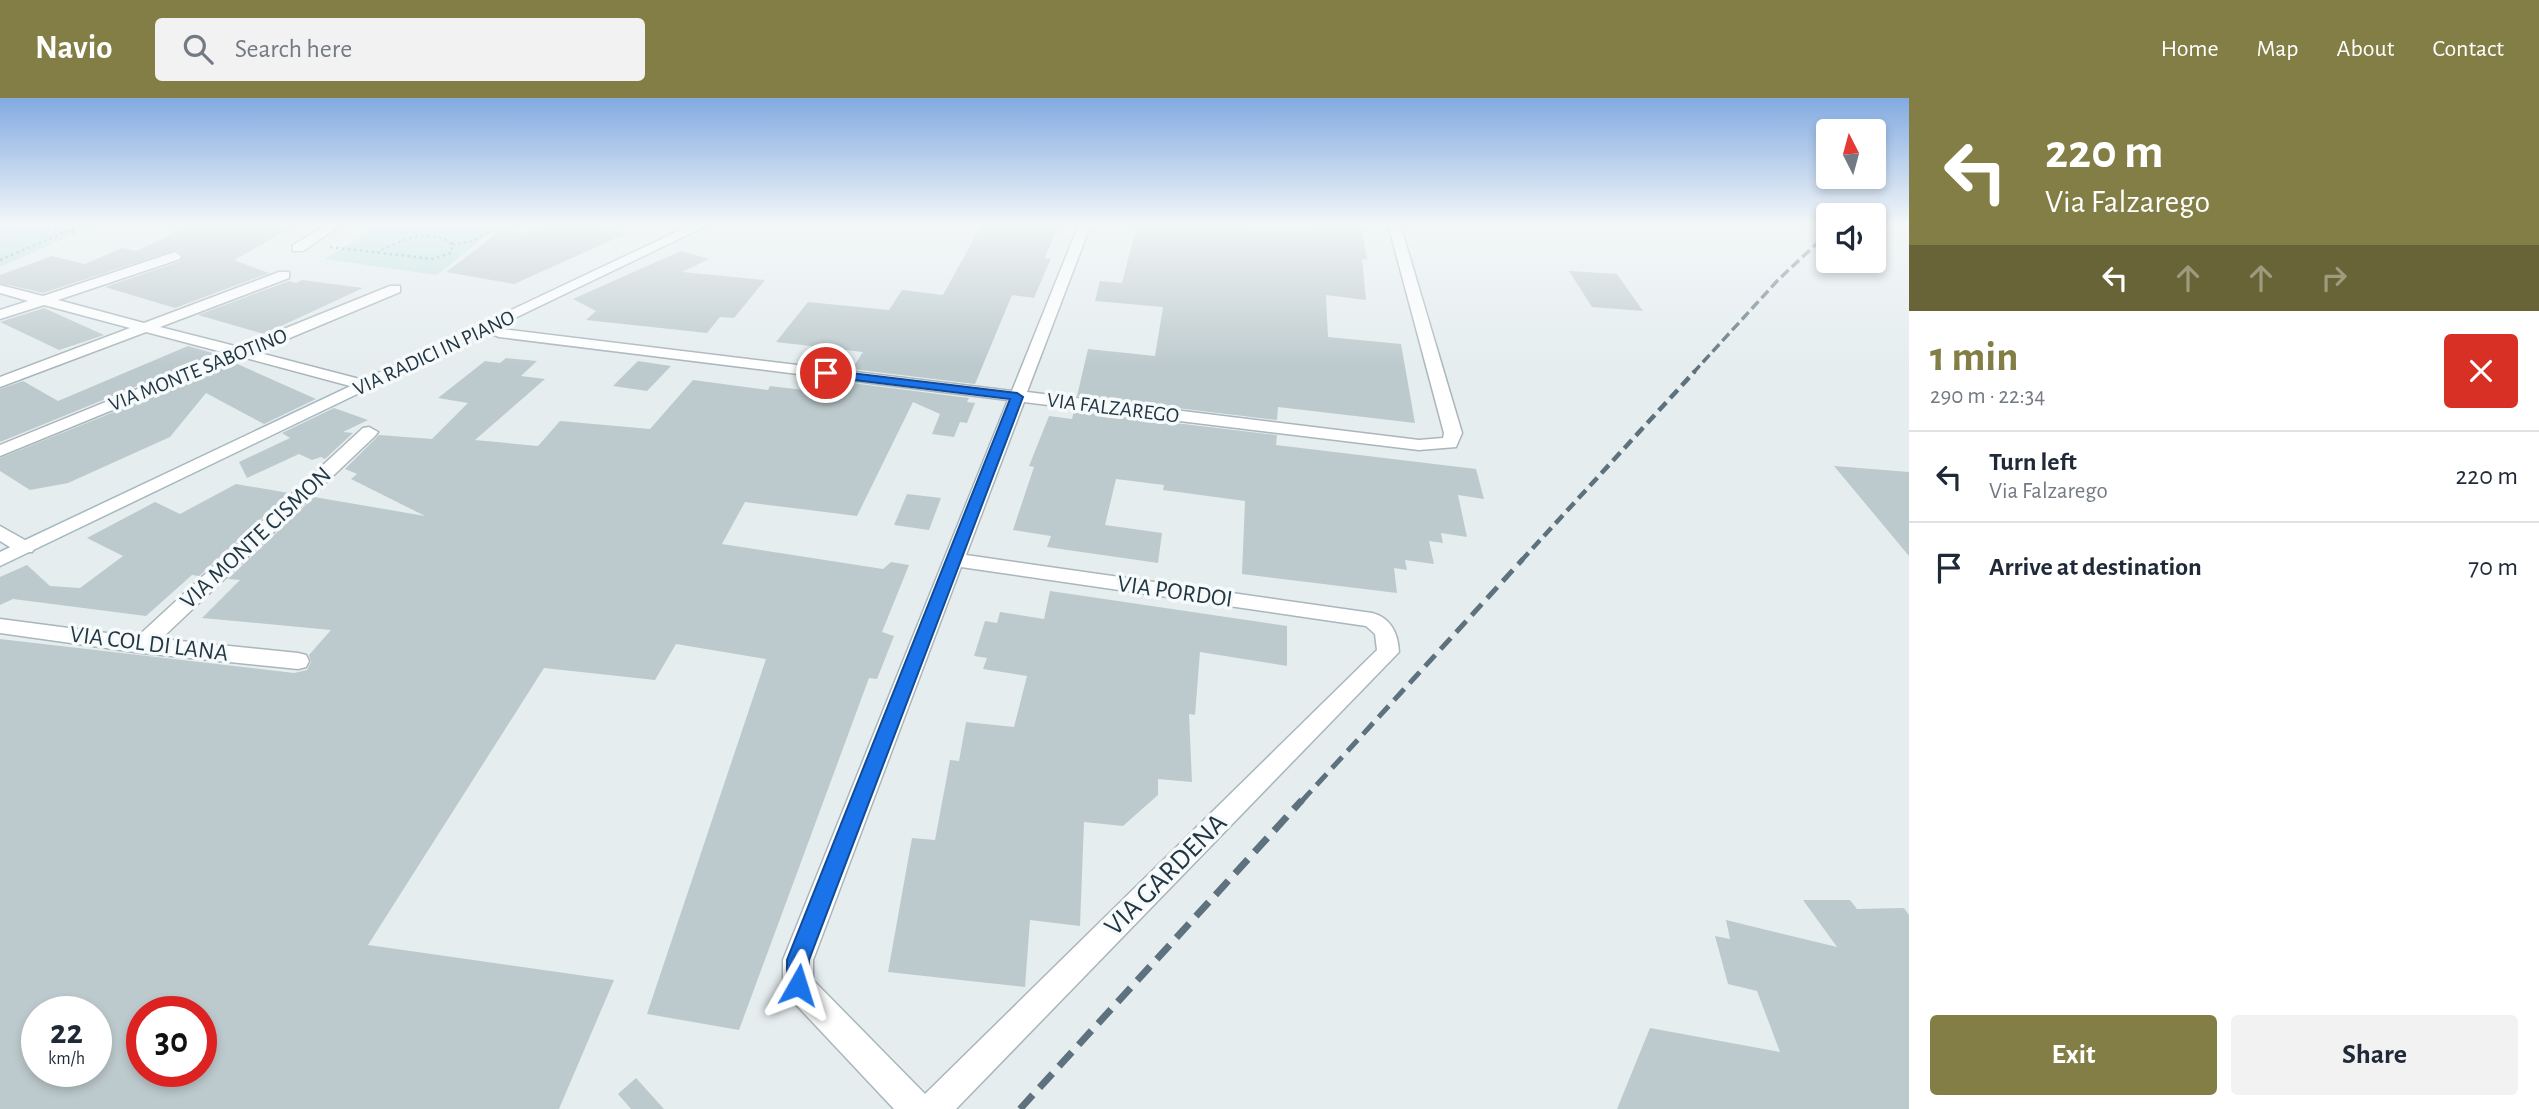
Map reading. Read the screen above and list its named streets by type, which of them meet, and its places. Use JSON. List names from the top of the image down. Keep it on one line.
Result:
{"streets":{"street":["VIA RADICI IN PIANO","VIA MONTE SABOTINO","VIA FALZAREGO","VIA MONTE CISMON","VIA PORDOI","VIA COL DI LANA","VIA GARDENA"]},"crossings":[["VIA RADICI IN PIANO","VIA FALZAREGO"],["VIA MONTE CISMON","VIA COL DI LANA"],["VIA PORDOI","VIA GARDENA"]],"north":"top","page":{"header":"Navio","search":"Search here","nav":["Home","Map","About","Contact"],"turn":["220 m","Via Falzarego"],"heading":["1 min","290 m · 22:34"],"list":[{"name":"Turn left","note":"Via Falzarego","value":"220 m"},{"name":"Arrive at destination","value":"70 m"}],"speed":"22 km/h","limit":"30","buttons":["Exit","Share"]}}
